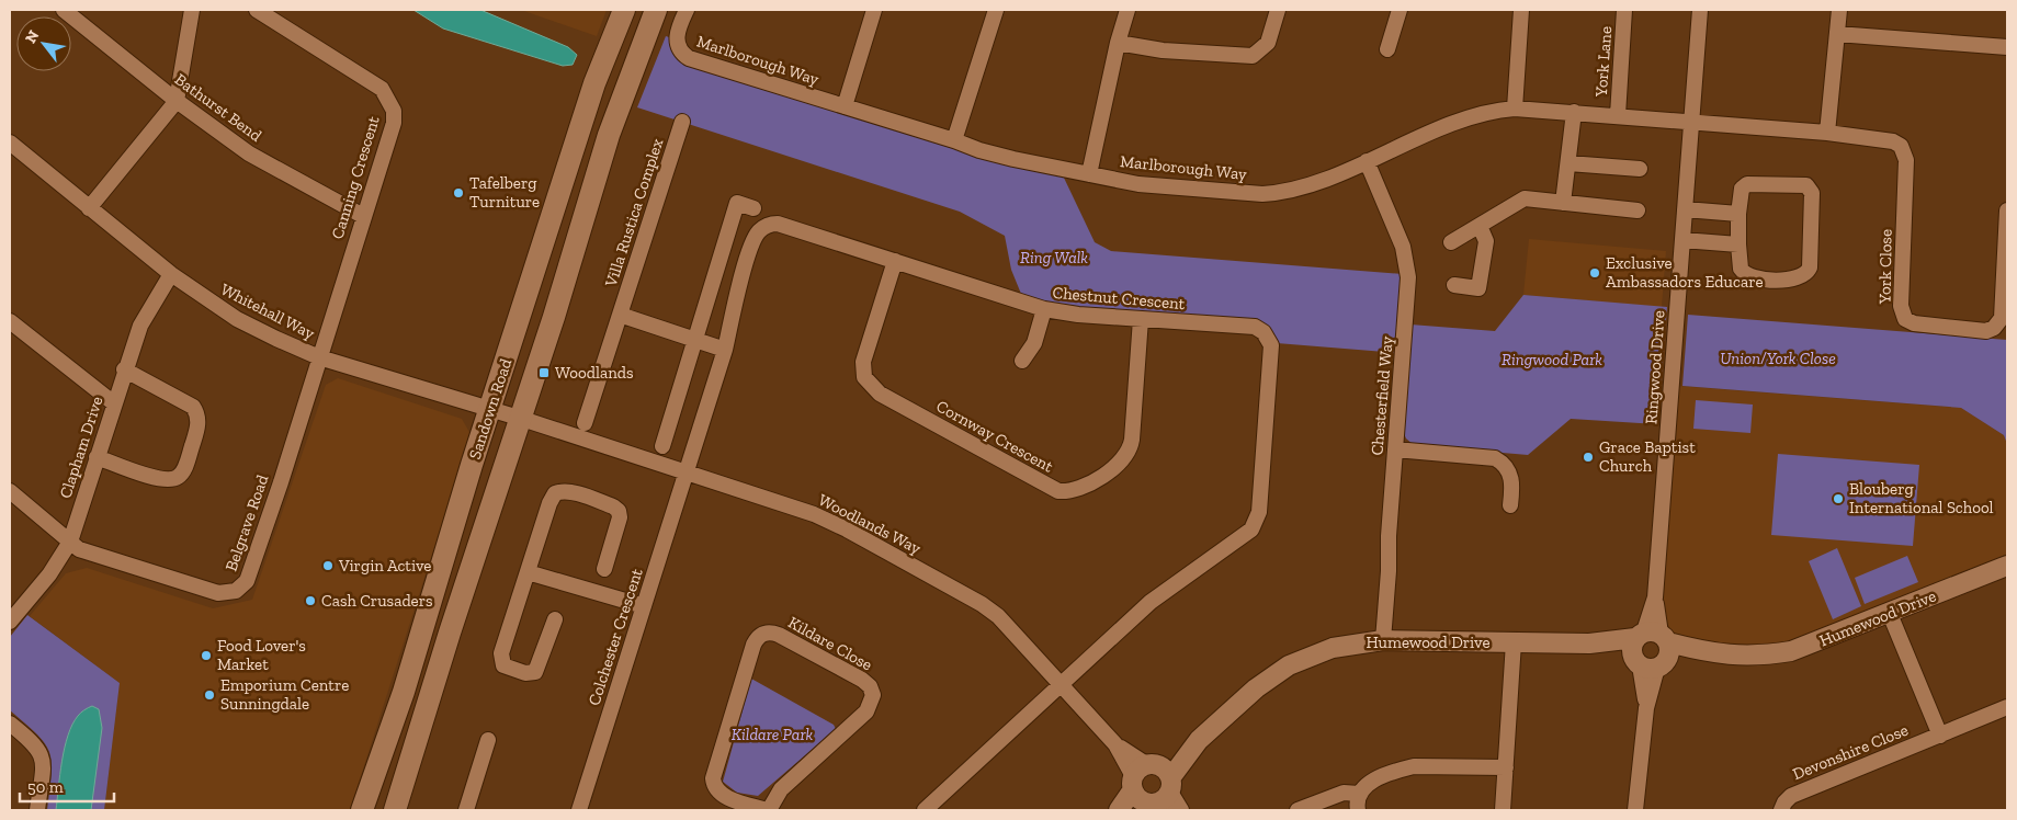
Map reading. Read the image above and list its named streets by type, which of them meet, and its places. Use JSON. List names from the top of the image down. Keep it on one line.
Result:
{"streets":{"main road":["Sandown Road"],"street":["Marlborough Way","York Lane","Bathurst Bend","Canning Crescent","Villa Rustica Complex","York Close","Chestnut Crescent","Whitehall Way","Ringwood Drive","Chesterfield Way","Cornway Crescent","Clapham Drive","Belgrave Road","Woodlands Way","Humewood Drive","Colchester Crescent","Kildare Close","Devonshire Close"]},"crossings":[["Marlborough Way","York Lane"],["Marlborough Way","York Close"],["Marlborough Way","Ringwood Drive"],["Marlborough Way","Chesterfield Way"],["Bathurst Bend","Canning Crescent"],["Canning Crescent","Whitehall Way"],["Canning Crescent","Belgrave Road"],["York Close","Ringwood Drive"],["Chestnut Crescent","Cornway Crescent"],["Chestnut Crescent","Woodlands Way"],["Chestnut Crescent","Colchester Crescent"],["Whitehall Way","Sandown Road"],["Whitehall Way","Clapham Drive"],["Whitehall Way","Belgrave Road"],["Whitehall Way","Woodlands Way"],["Ringwood Drive","Humewood Drive"],["Chesterfield Way","Humewood Drive"],["Sandown Road","Woodlands Way"],["Clapham Drive","Belgrave Road"],["Woodlands Way","Humewood Drive"],["Woodlands Way","Colchester Crescent"]],"parks":["Ring Walk","Union/York Close","Ringwood Park","Kildare Park"],"places":{"other":["Tafelberg Turniture","Exclusive Ambassadors Educare","Grace Baptist Church","Blouberg International School","Virgin Active","Cash Crusaders","Food Lover's Market","Emporium Centre Sunningdale"],"transit":["Woodlands"]},"scale_bar":"50 m","north":"top left"}
